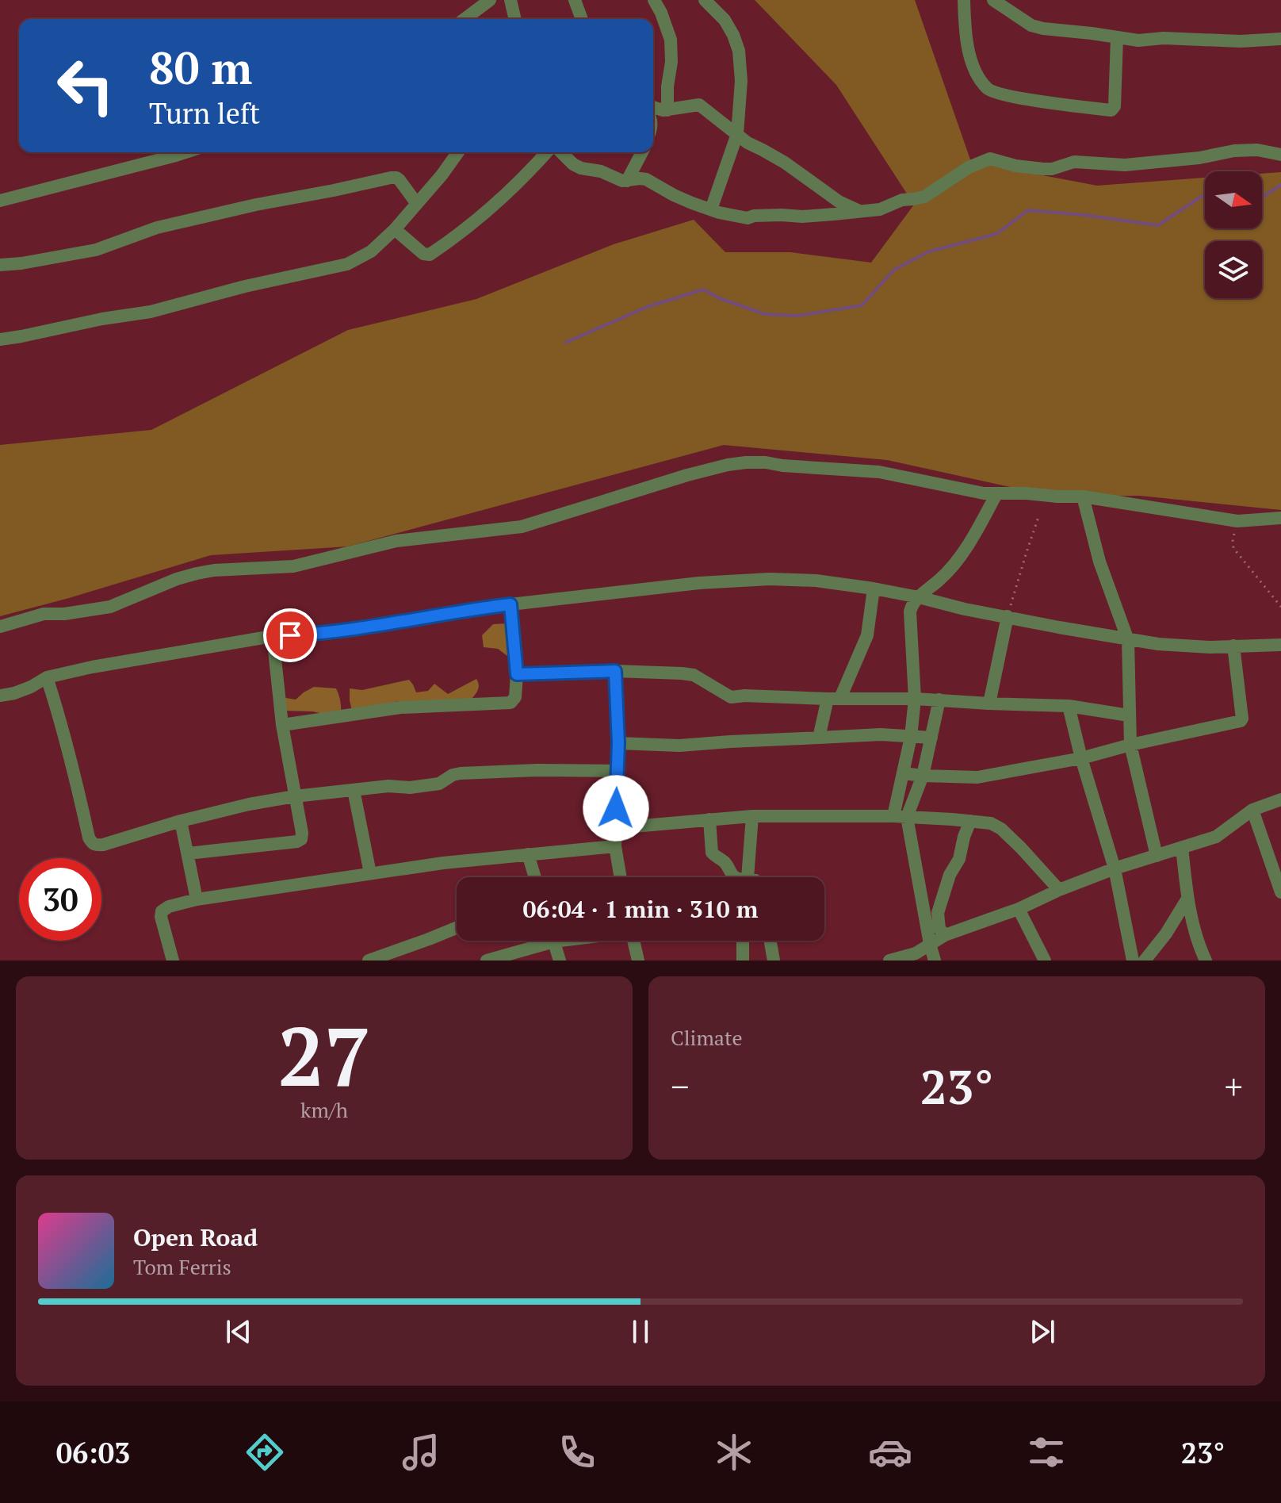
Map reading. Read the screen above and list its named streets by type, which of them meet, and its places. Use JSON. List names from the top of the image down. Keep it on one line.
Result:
{"north":"right","page":{"turn":["80 m","Turn left"],"limit":"30","trip":"06:04 · 1 min · 310 m","tile":[["27","km/h"],"Climate"],"heat":["−","23°","+"],"song":["Open Road","Tom Ferris"],"tabs":["06:03","23°"]}}
